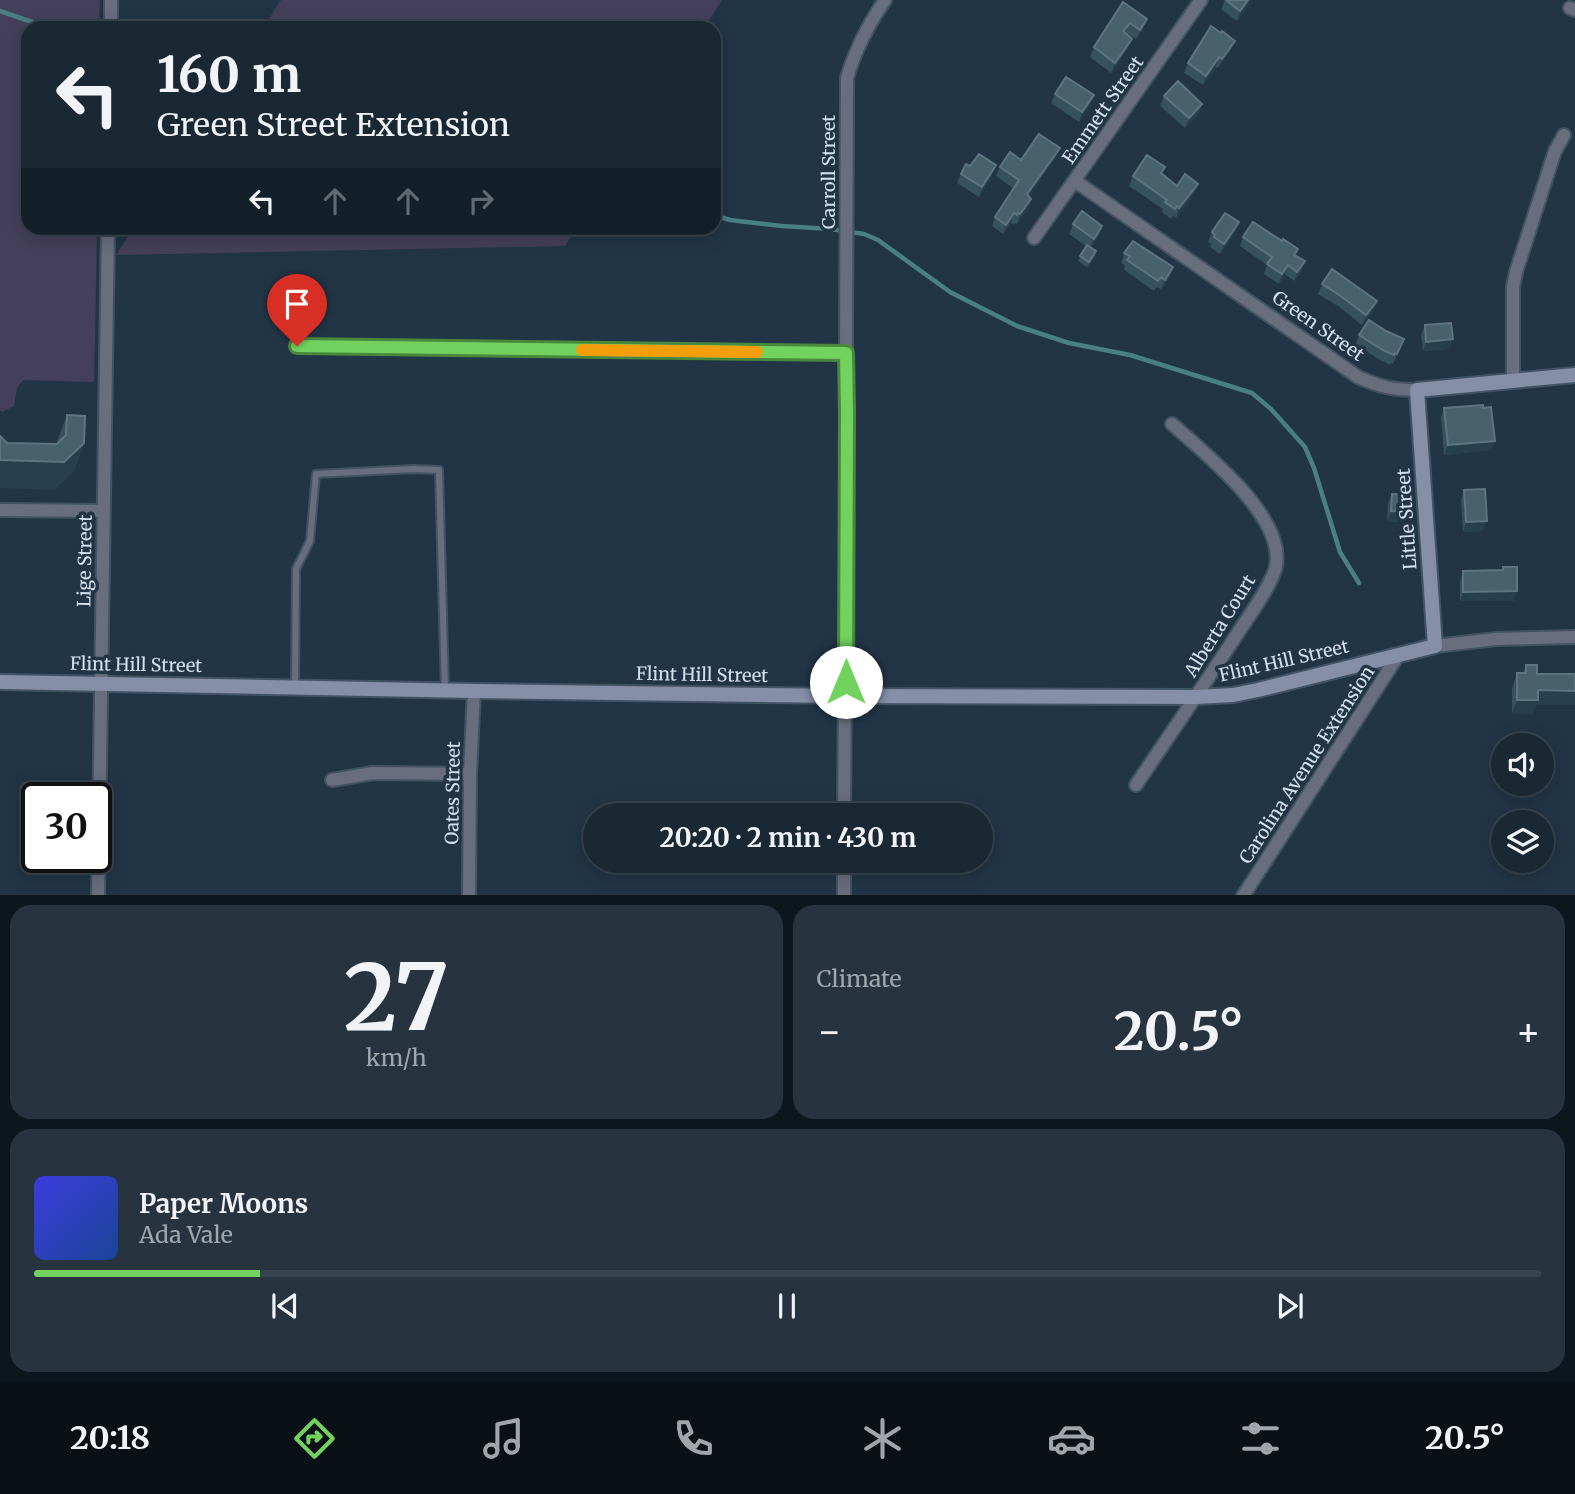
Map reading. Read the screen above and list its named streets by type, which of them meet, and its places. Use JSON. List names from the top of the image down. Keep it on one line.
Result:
{"streets":{"street":["Emmett Street","Carroll Street","Green Street","Little Street","Lige Street","Alberta Court","Flint Hill Street","Carolina Avenue Extension","Oates Street"]},"crossings":[["Emmett Street","Green Street"],["Carroll Street","Flint Hill Street"],["Green Street","Little Street"],["Little Street","Flint Hill Street"],["Lige Street","Flint Hill Street"],["Alberta Court","Flint Hill Street"],["Flint Hill Street","Carolina Avenue Extension"],["Flint Hill Street","Oates Street"]],"page":{"turn":["160 m","Green Street Extension"],"limit":"30","trip":"20:20 · 2 min · 430 m","tile":[["27","km/h"],"Climate"],"heat":["−","20.5°","+"],"song":["Paper Moons","Ada Vale"],"tabs":["20:18","20.5°"]}}
